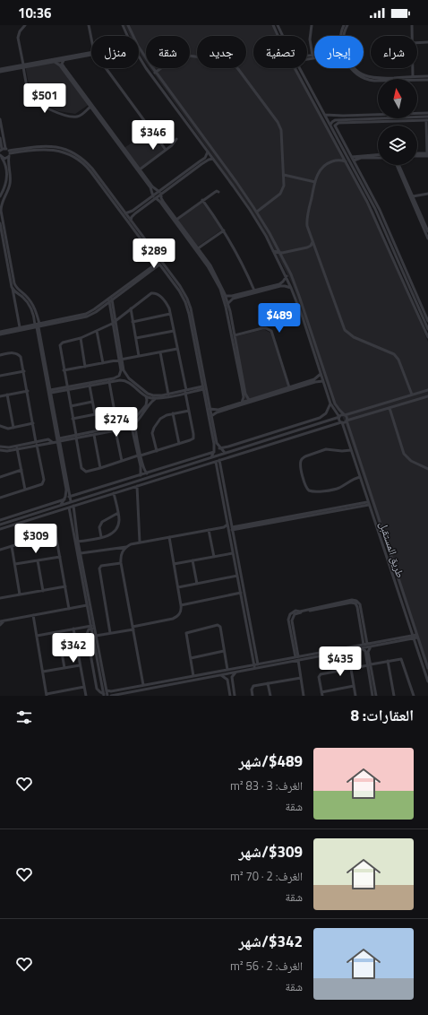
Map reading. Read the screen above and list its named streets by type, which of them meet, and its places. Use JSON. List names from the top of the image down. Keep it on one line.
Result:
{"streets":{"street":["طريق المستقبل"]},"north":"top","page":{"status":"10:36","chip":["شراء","إيجار","تصفية","جديد","شقة","منزل"],"price":["$501","$346","$289","$489","$274","$309","$342","$435"],"heading":"العقارات: 8","list":[{"name":"$489/شهر","note":"الغرف: 3 · 83 m² · شقة"},{"name":"$309/شهر","note":"الغرف: 2 · 70 m² · شقة"},{"name":"$342/شهر","note":"الغرف: 2 · 56 m² · شقة"}]}}
